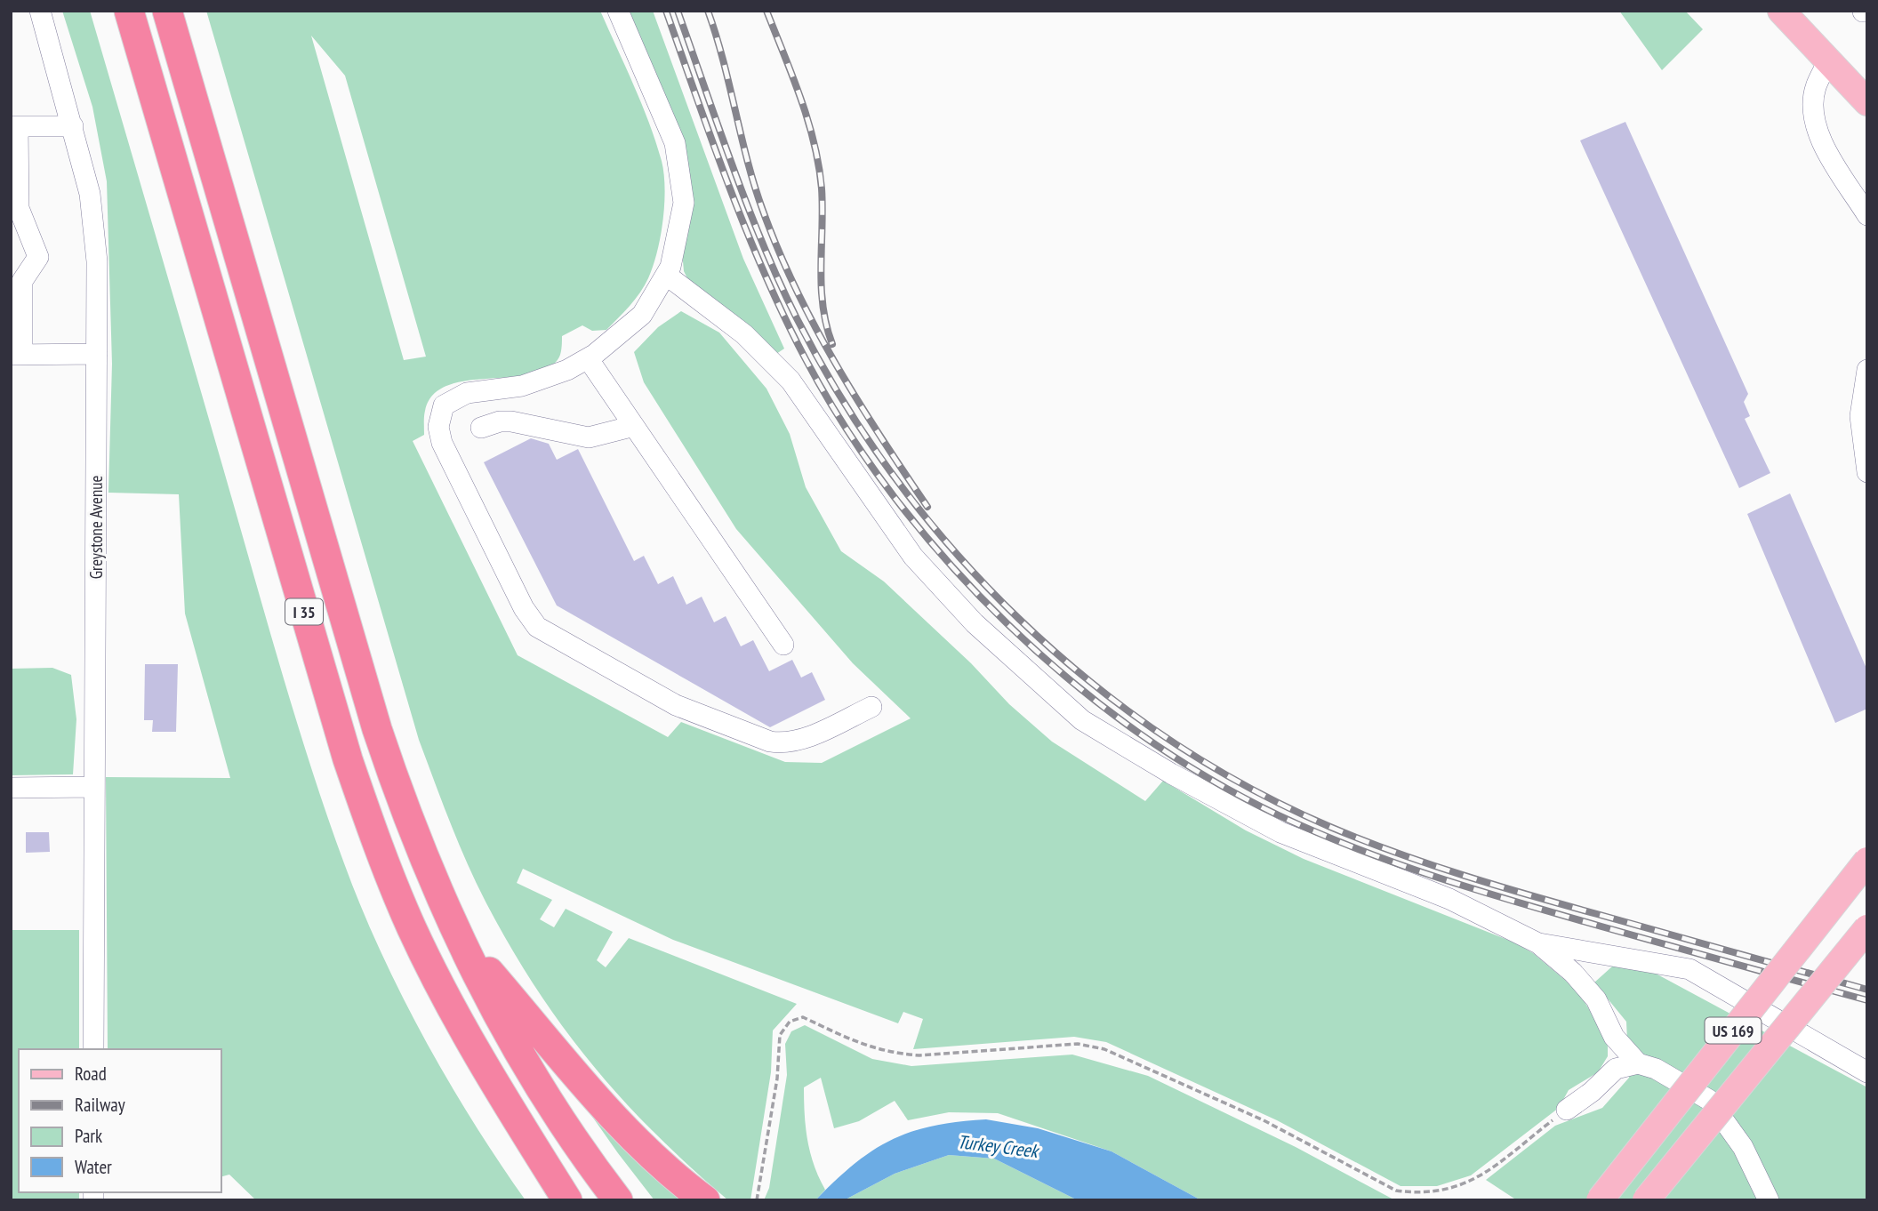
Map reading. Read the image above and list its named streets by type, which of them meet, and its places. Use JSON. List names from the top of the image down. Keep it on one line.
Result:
{"streets":{"highway":["I 35"],"main road":["US 169"],"street":["Greystone Avenue"]},"water":["Turkey Creek"],"legend":["Road","Railway","Park","Water"]}
